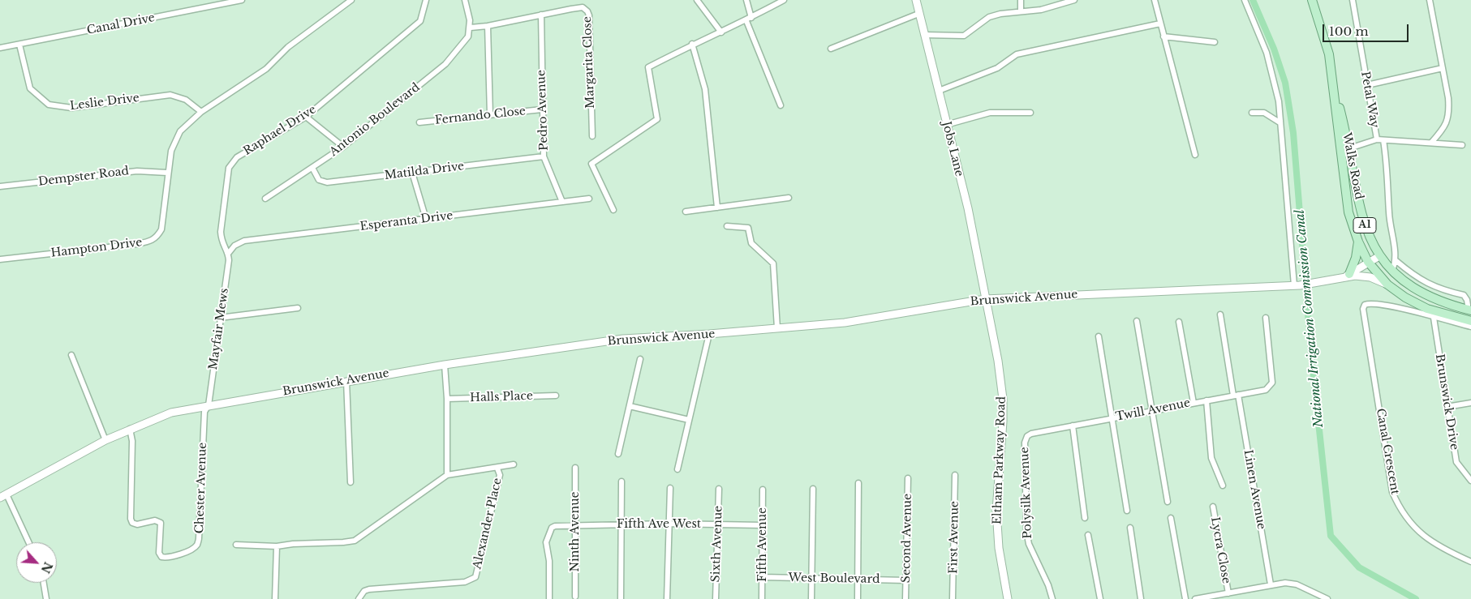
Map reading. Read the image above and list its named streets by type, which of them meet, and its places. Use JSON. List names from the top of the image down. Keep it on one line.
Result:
{"streets":{"main road":["Jobs Lane","Walks Road","A1","Brunswick Avenue","Eltham Parkway Road"],"street":["Canal Drive","Margarita Close","Petal Way","Leslie Drive","Pedro Avenue","Fernando Close","Antonio Boulevard","Raphael Drive","Matilda Drive","Dempster Road","Esperanta Drive","Hampton Drive","Mayfair Mews","Halls Place","Brunswick Drive","Twill Avenue","Canal Crescent","Chester Avenue","Linen Avenue","Polysilk Avenue","Alexander Place","Fifth Ave West","Ninth Avenue","First Avenue","Second Avenue","Sixth Avenue","Fifth Avenue","Lycra Close","West Boulevard"]},"crossings":[["Canal Drive","Leslie Drive"],["Margarita Close","Pedro Avenue"],["Margarita Close","Antonio Boulevard"],["Leslie Drive","Hampton Drive"],["Pedro Avenue","Fernando Close"],["Pedro Avenue","Matilda Drive"],["Pedro Avenue","Esperanta Drive"],["Antonio Boulevard","Matilda Drive"],["Raphael Drive","Esperanta Drive"],["Raphael Drive","Mayfair Mews"],["Jobs Lane","Brunswick Avenue"],["Jobs Lane","Eltham Parkway Road"],["Walks Road","A1"],["Walks Road","Brunswick Avenue"],["Dempster Road","Hampton Drive"],["Esperanta Drive","Mayfair Mews"],["A1","Brunswick Avenue"],["Brunswick Avenue","Mayfair Mews"],["Brunswick Avenue","Eltham Parkway Road"],["Brunswick Avenue","Chester Avenue"],["Mayfair Mews","Chester Avenue"],["Brunswick Drive","Canal Crescent"],["Twill Avenue","Linen Avenue"],["Twill Avenue","Polysilk Avenue"],["Fifth Ave West","Ninth Avenue"],["Fifth Ave West","Sixth Avenue"],["Fifth Ave West","Fifth Avenue"],["Second Avenue","West Boulevard"],["Fifth Avenue","West Boulevard"]],"water":["National Irrigation Commission Canal"],"scale_bar":"100 m","north":"bottom right"}
